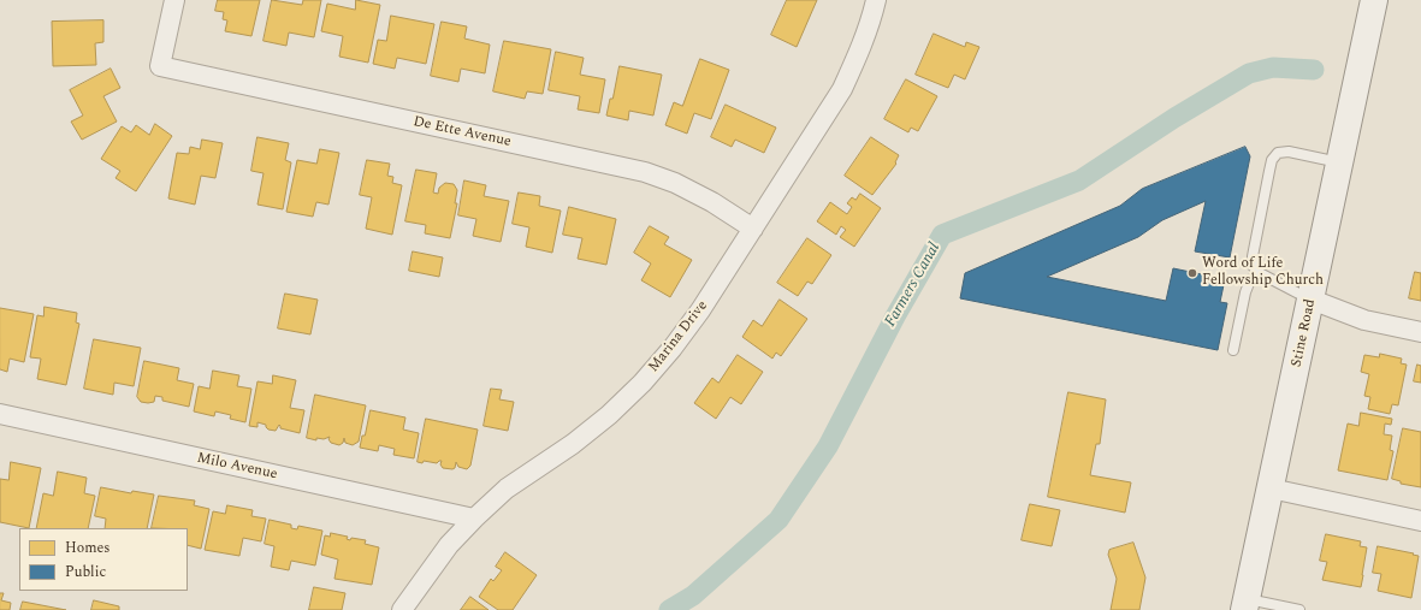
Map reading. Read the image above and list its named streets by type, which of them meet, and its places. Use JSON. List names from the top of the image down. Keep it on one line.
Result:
{"streets":{"main road":["Stine Road"],"street":["De Ette Avenue","Marina Drive","Milo Avenue"]},"crossings":[["De Ette Avenue","Marina Drive"],["Marina Drive","Milo Avenue"]],"water":["Farmers Canal"],"places":["Word of Life Fellowship Church"],"legend":["Homes","Public"]}
